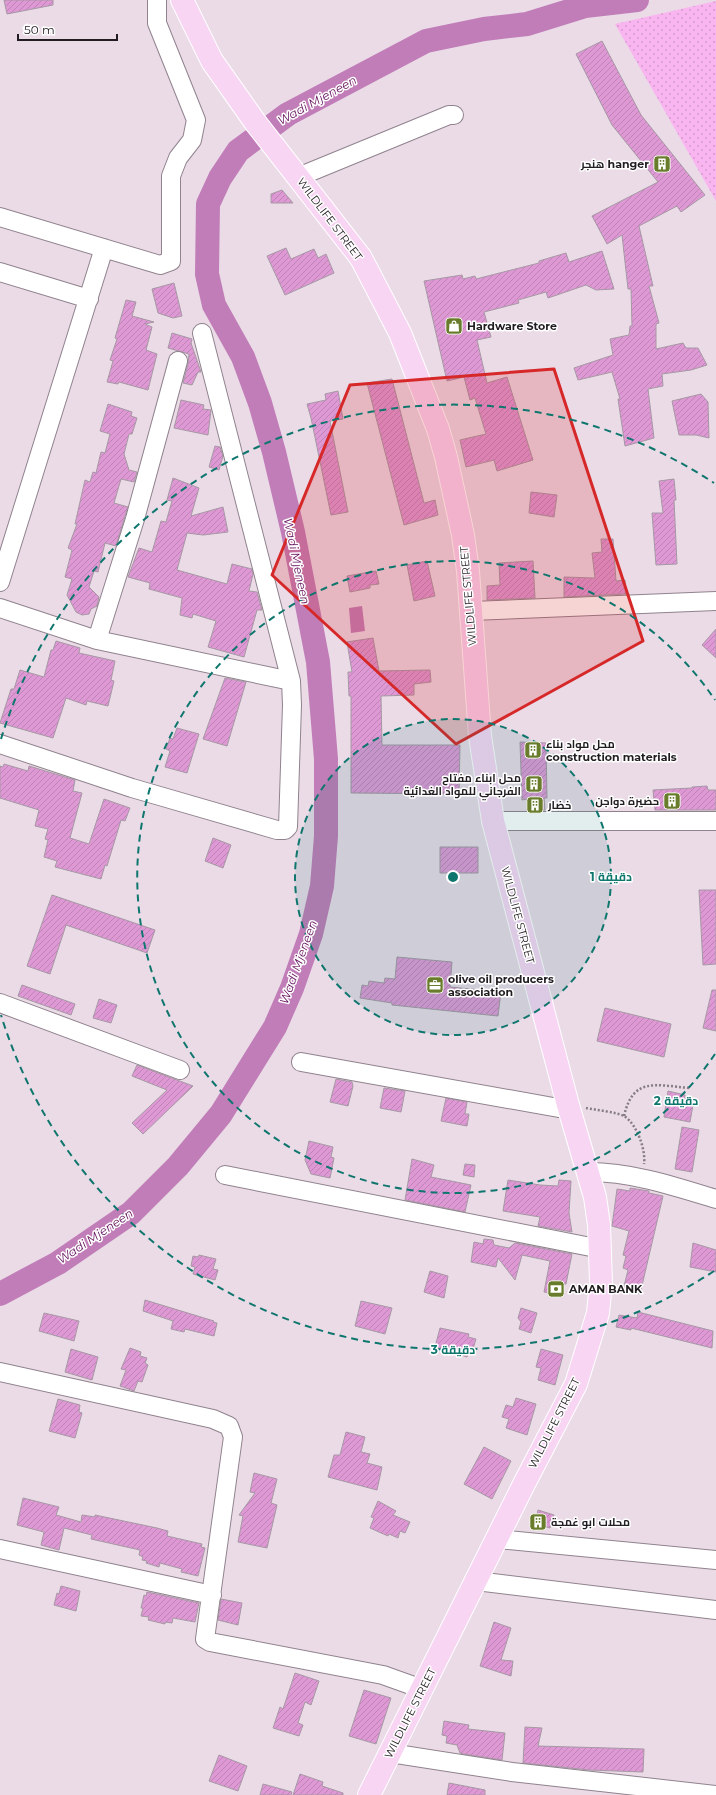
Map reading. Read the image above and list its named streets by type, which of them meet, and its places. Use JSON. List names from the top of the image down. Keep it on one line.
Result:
{"streets":{"main road":["WILDLIFE STREET"]},"water":["Wadi Mjeneen"],"places":{"building":["هنجر hanger","محل مواد بناء construction materials","محل ابناء مفتاح الفرجاني للمواد الغدائية","حضيرة دواجن","خضار","محلات ابو غمجة"],"shop":["Hardware Store"],"office":["olive oil producers association"],"bank":["AMAN BANK"]},"scale_bar":"50 m","rings":["1 دقيقة","2 دقيقة","3 دقيقة"]}
